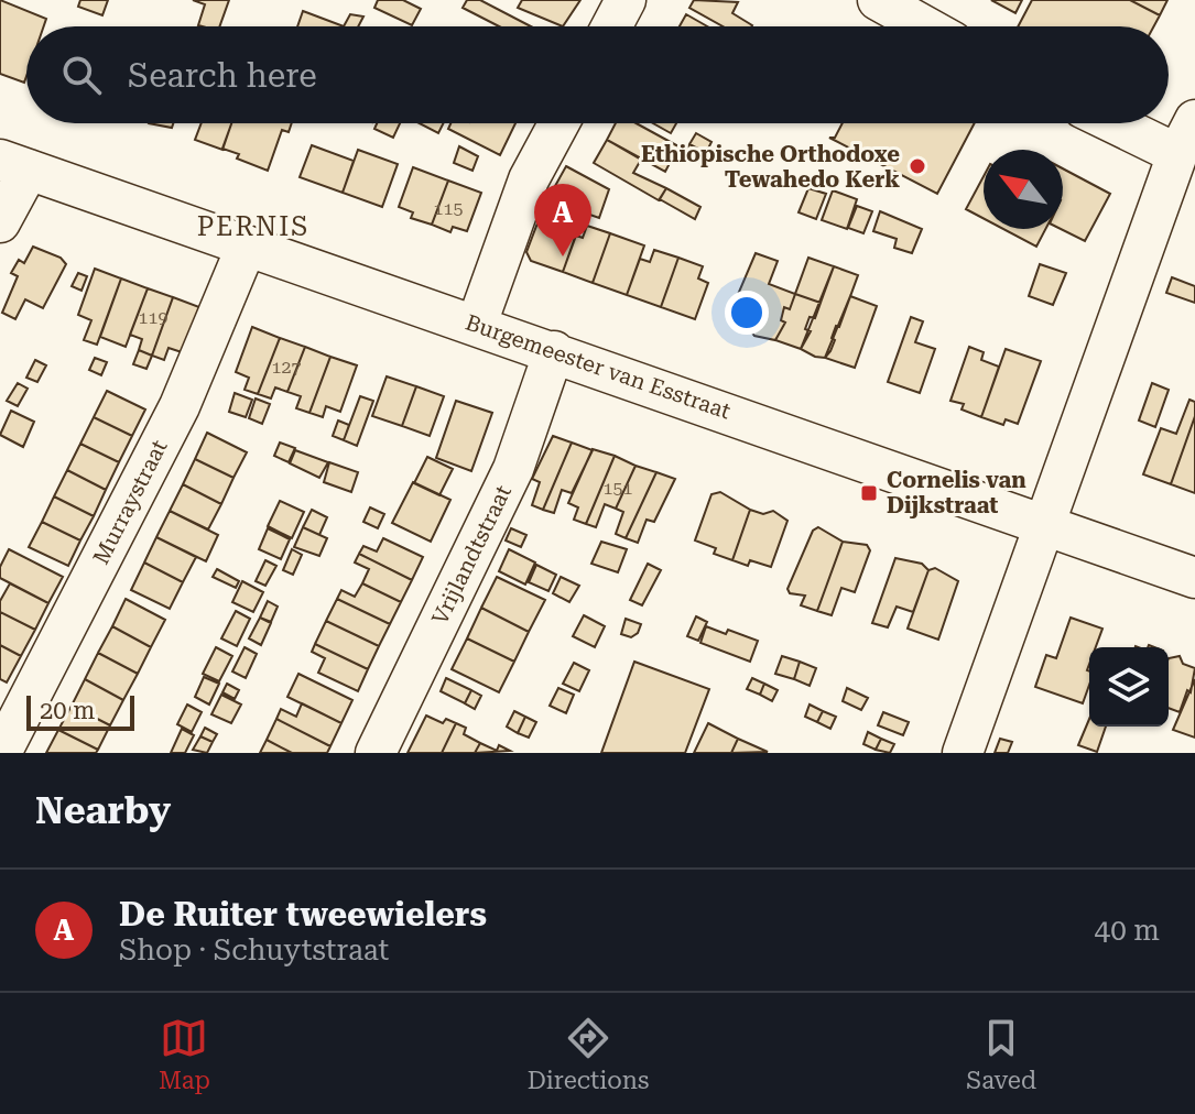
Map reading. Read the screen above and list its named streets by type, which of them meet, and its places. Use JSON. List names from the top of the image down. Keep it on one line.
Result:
{"streets":{"street":["Burgemeester van Esstraat","Murraystraat","Vrijlandtstraat"]},"crossings":[["Burgemeester van Esstraat","Murraystraat"],["Burgemeester van Esstraat","Vrijlandtstraat"]],"districts":["PERNIS"],"places":{"other":["Ethiopische Orthodoxe Tewahedo Kerk"],"transit":["Cornelis van Dijkstraat"]},"house_numbers":["115","119","127","151"],"scale_bar":"20 m","north":"top left","page":{"search":"Search here","pins":"A","scale":"20 m","heading":"Nearby","list":[{"mark":"A","name":"De Ruiter tweewielers","note":"Shop · Schuytstraat","value":"40 m"}],"nav":["Map","Directions","Saved"]}}
